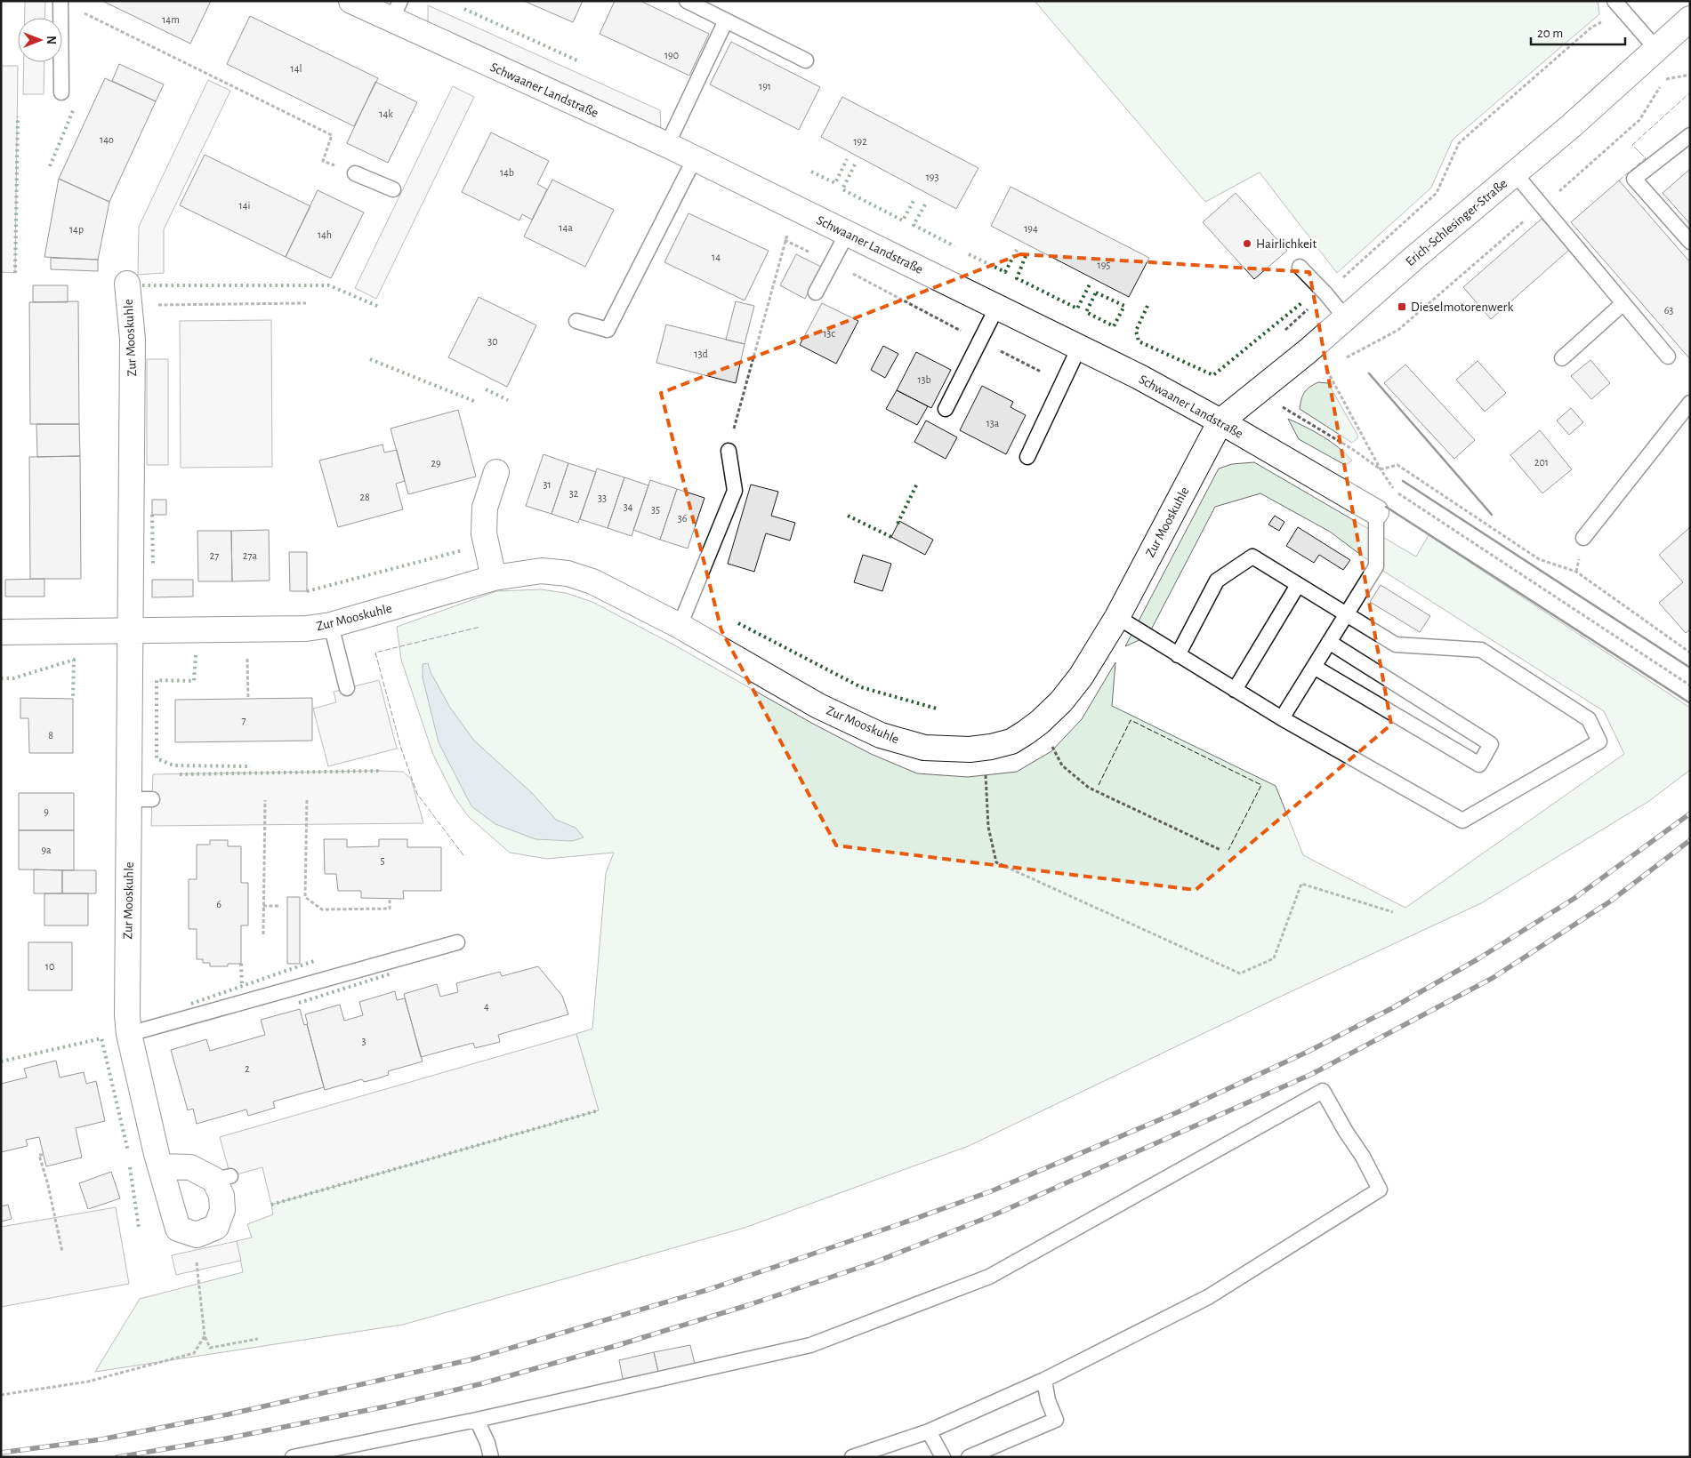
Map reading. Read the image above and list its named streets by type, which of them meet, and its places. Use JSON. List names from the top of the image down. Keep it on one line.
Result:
{"streets":{"street":["Schwaaner Landstraße","Erich-Schlesinger-Straße","Zur Mooskuhle"]},"crossings":[["Schwaaner Landstraße","Erich-Schlesinger-Straße"],["Schwaaner Landstraße","Zur Mooskuhle"],["Erich-Schlesinger-Straße","Zur Mooskuhle"]],"places":{"other":["Hairlichkeit"],"transit":["Dieselmotorenwerk"]},"house_numbers":["14m","190","14l","191","14k","14o","192","14b","193","14i","14a","194","14p","14h","14","195","63","13c","30","13d","13b","13a","201","29","31","32","28","33","34","35","36","27","27a","7","8","9","9a","5","6","10","4","3","2"],"scale_bar":"20 m","north":"right"}
